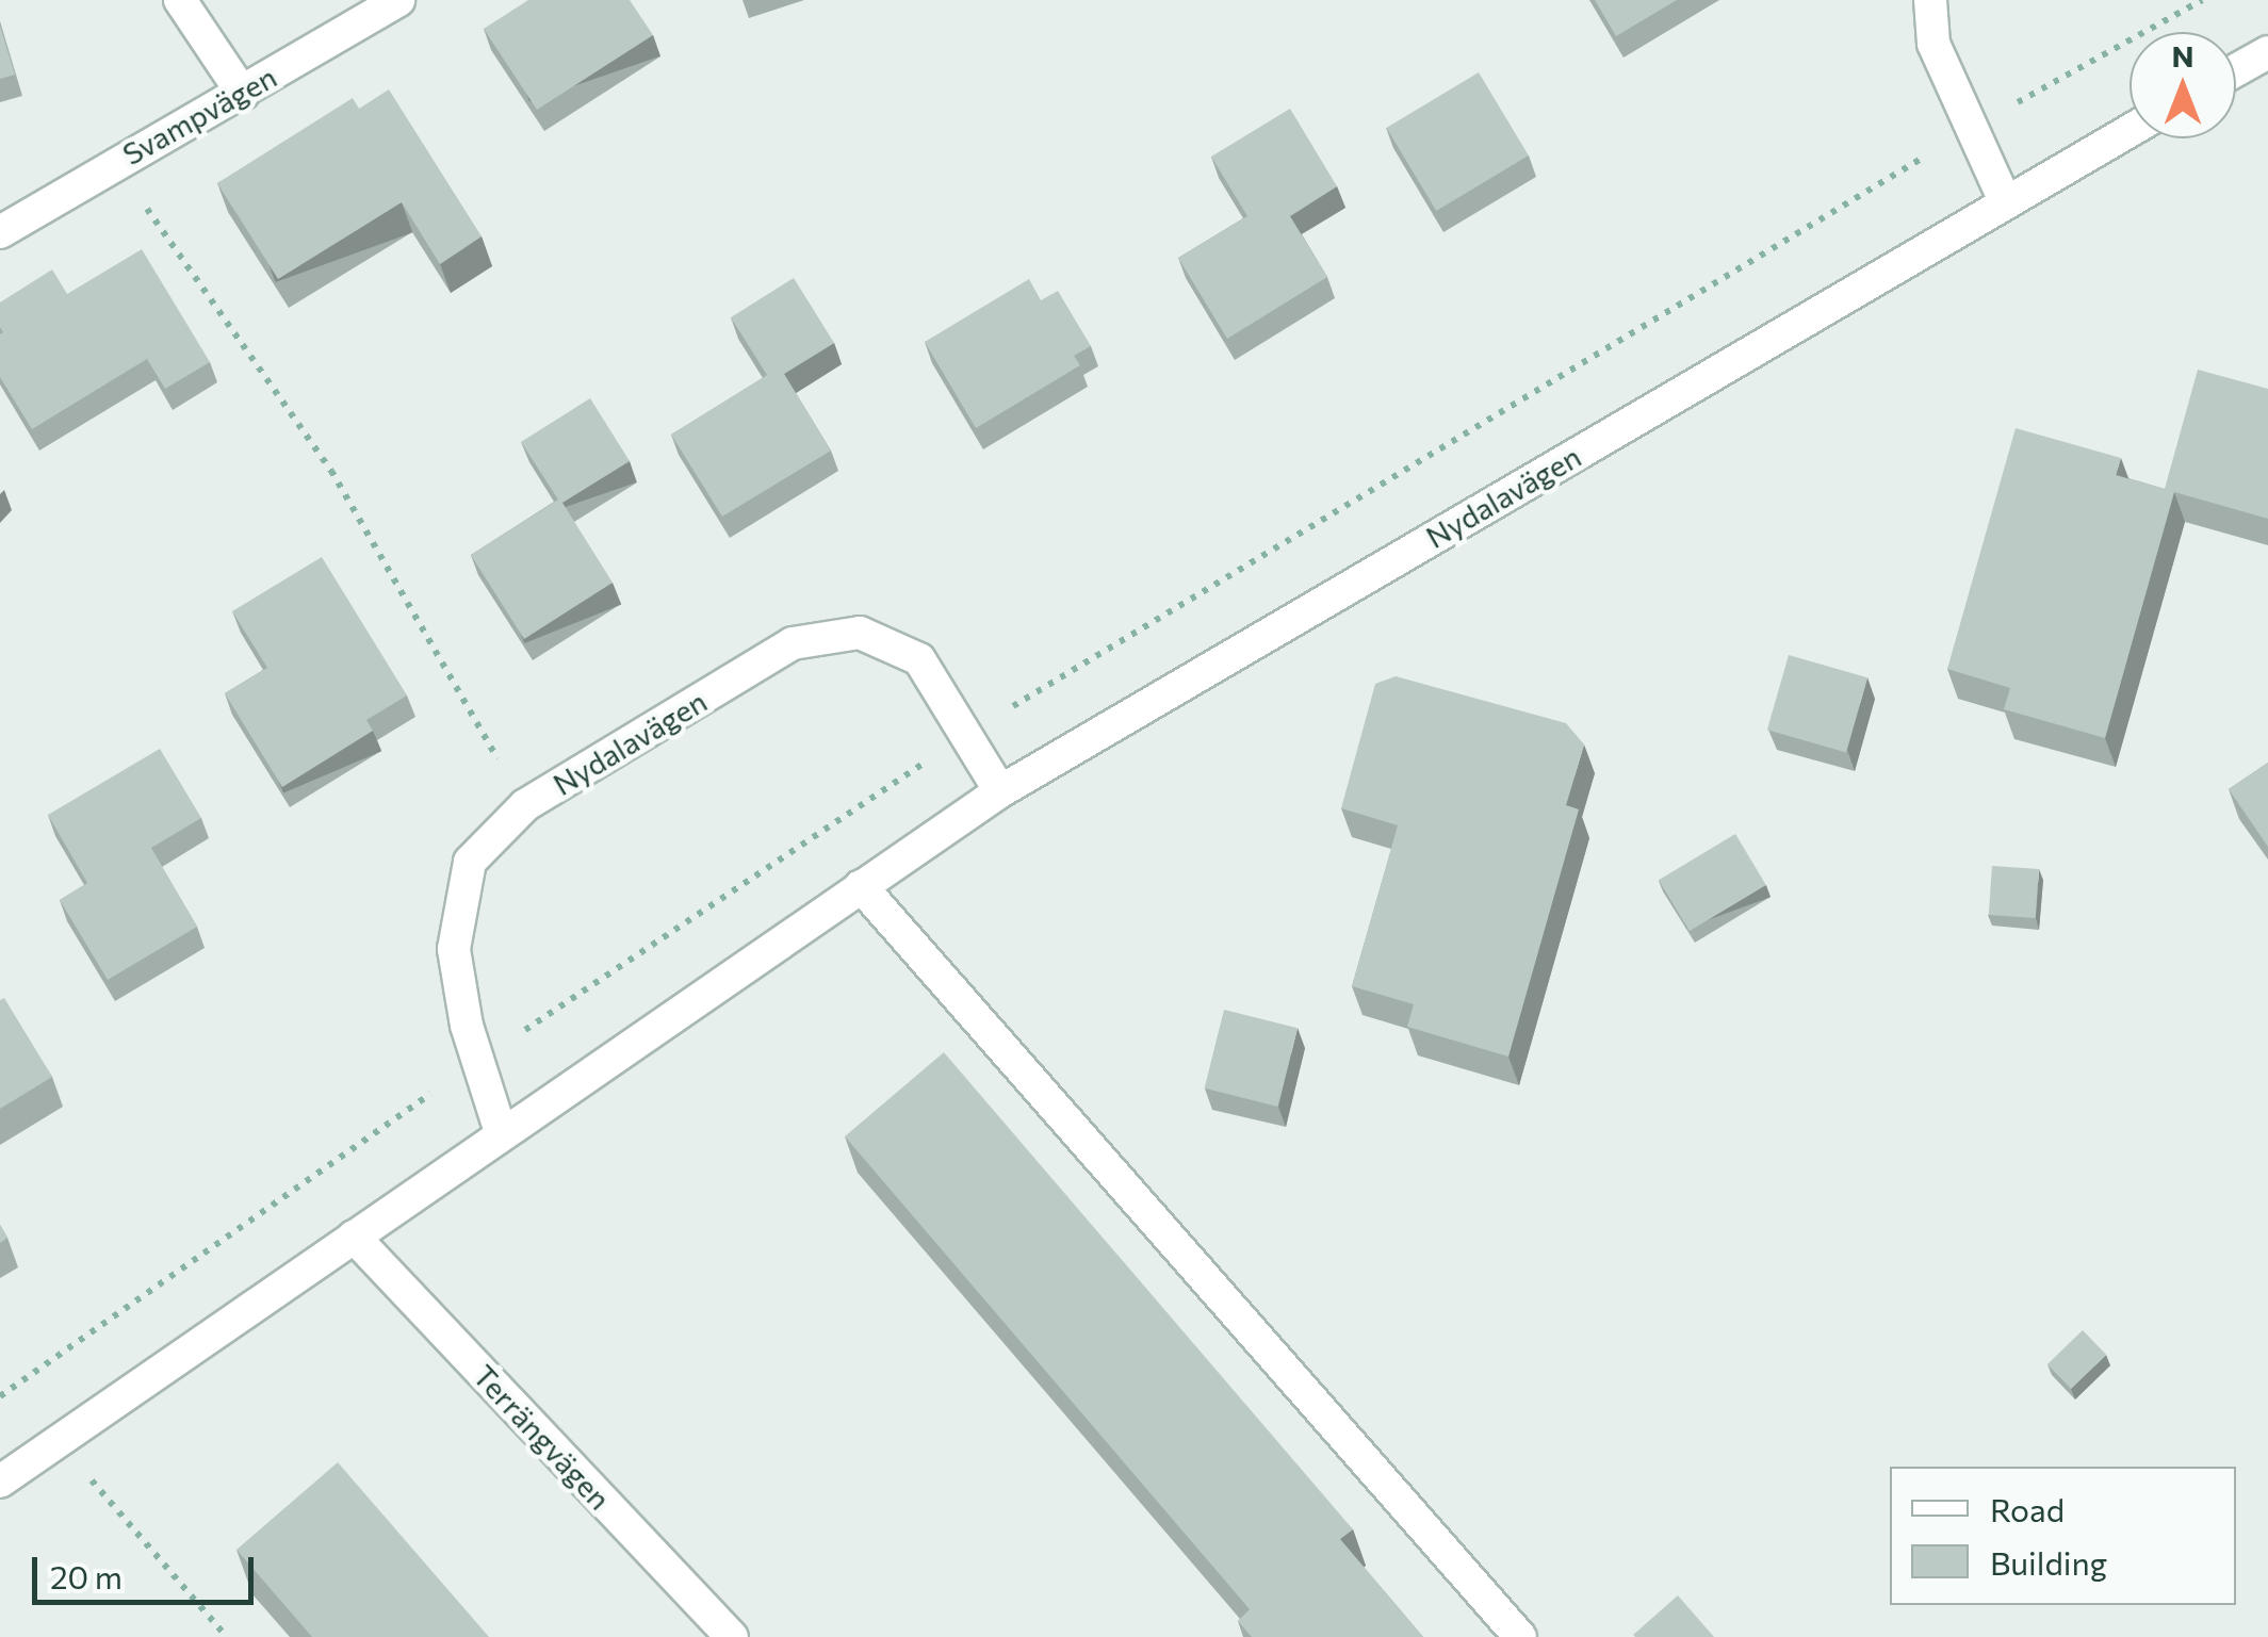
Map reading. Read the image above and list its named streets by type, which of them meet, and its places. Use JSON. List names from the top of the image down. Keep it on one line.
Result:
{"streets":{"street":["Svampvägen","Nydalavägen","Terrängvägen"]},"crossings":[["Nydalavägen","Terrängvägen"]],"legend":["Road","Building"],"scale_bar":"20 m","north":"top"}
